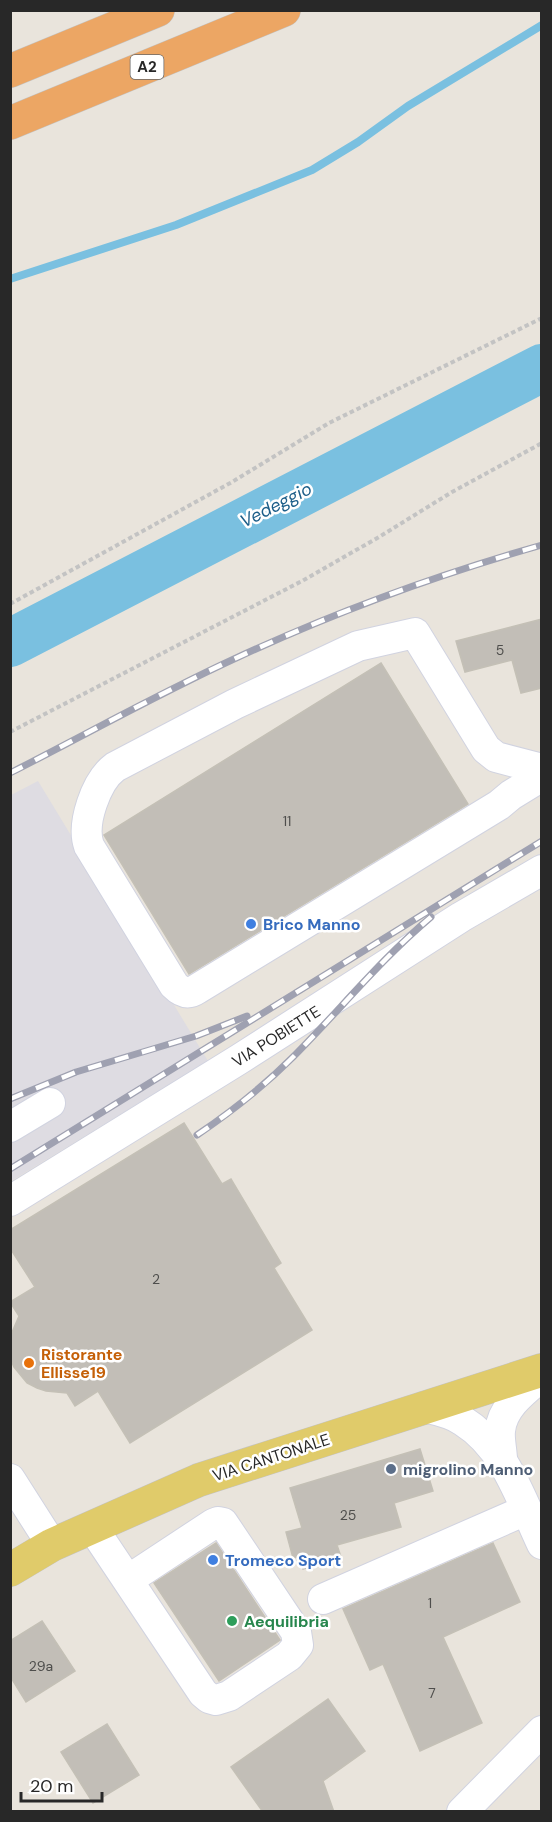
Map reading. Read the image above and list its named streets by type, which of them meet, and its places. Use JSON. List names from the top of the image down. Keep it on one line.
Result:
{"streets":{"highway":["A2"],"main road":["VIA CANTONALE"],"street":["VIA POBIETTE"]},"water":["Vedeggio"],"places":["Brico Manno","Ristorante Ellisse19","migrolino Manno","Tromeco Sport","Aequilibria"],"house_numbers":["5","11","2","25","1","29a","7"],"scale_bar":"20 m"}
